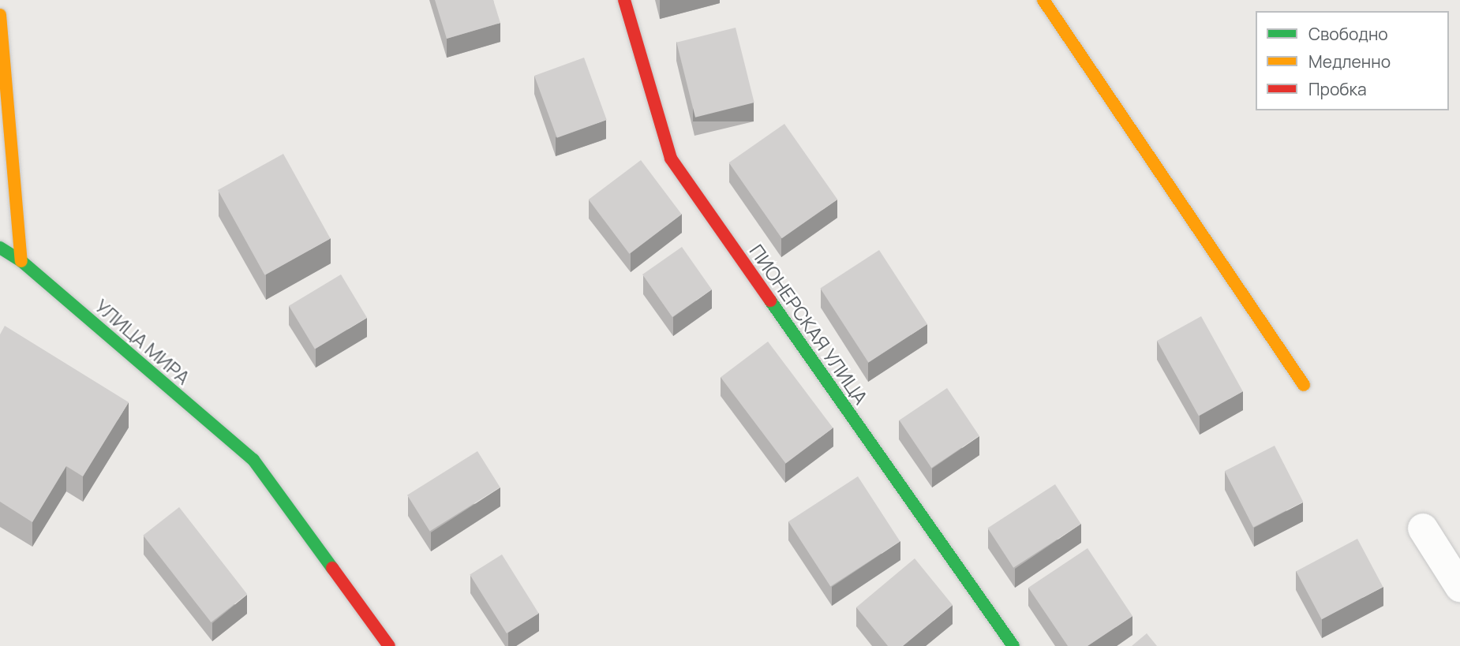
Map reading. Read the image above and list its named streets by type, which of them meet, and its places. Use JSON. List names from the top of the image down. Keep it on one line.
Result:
{"streets":{"street":["ПИОНЕРСКАЯ УЛИЦА","УЛИЦА МИРА"]},"legend":["Свободно","Медленно","Пробка"]}
